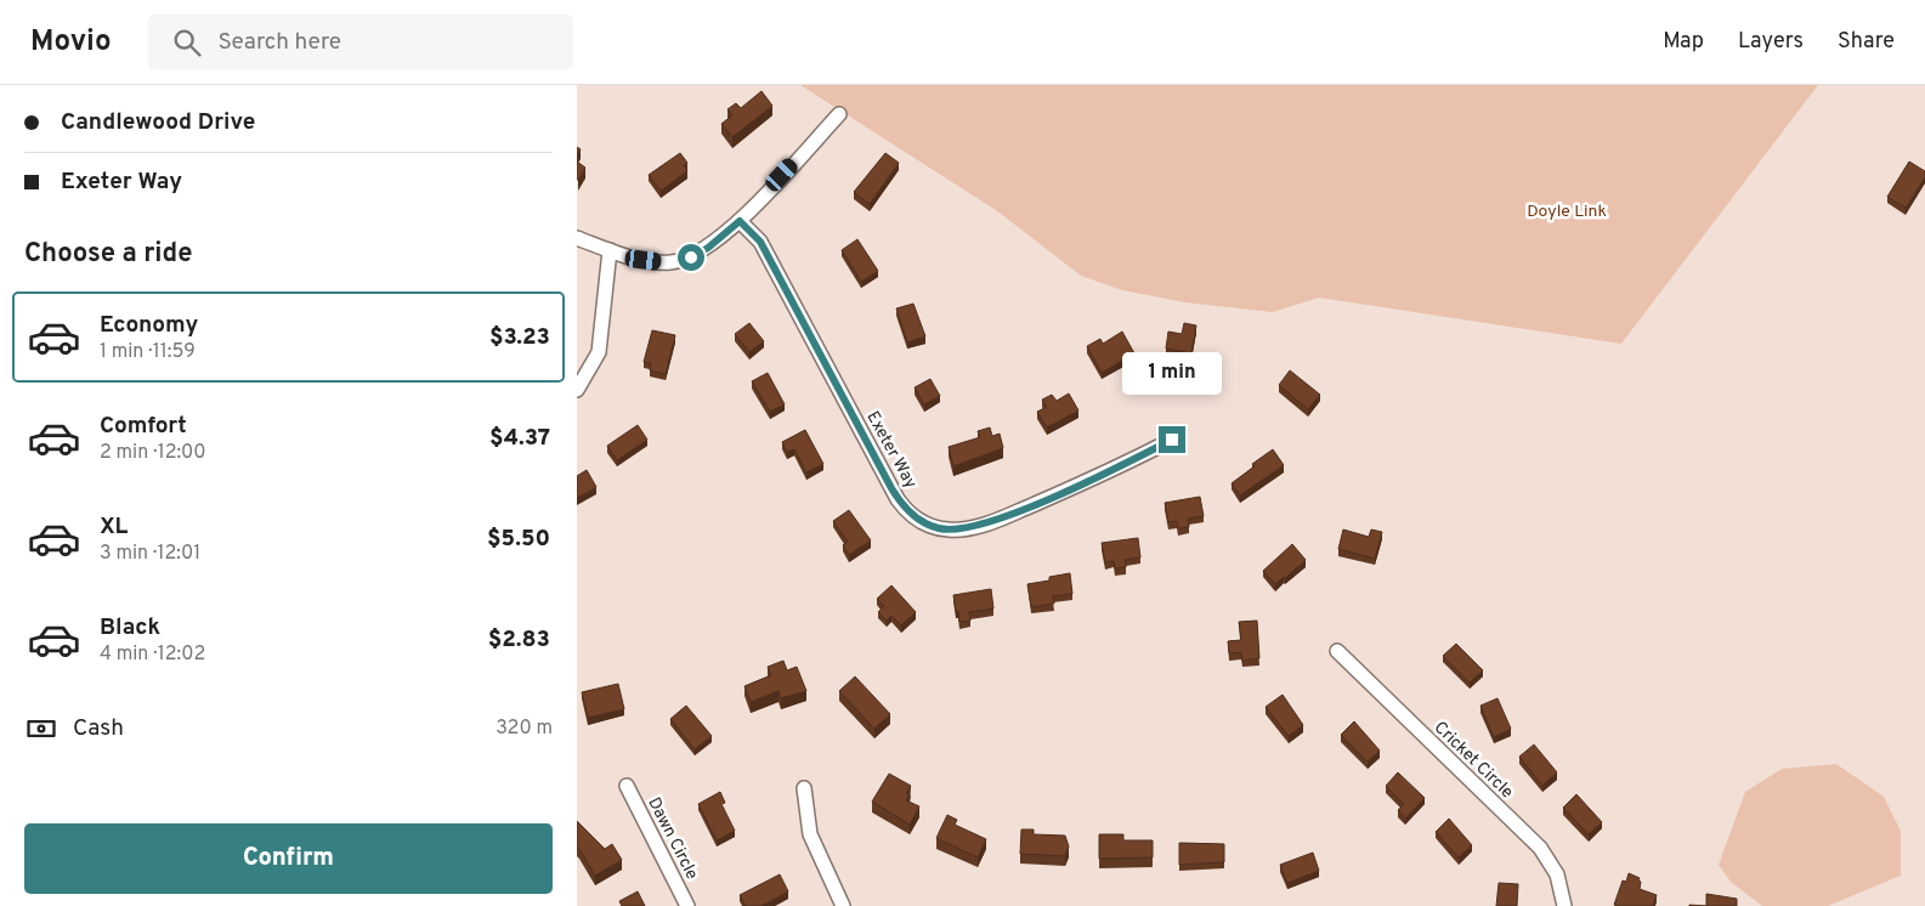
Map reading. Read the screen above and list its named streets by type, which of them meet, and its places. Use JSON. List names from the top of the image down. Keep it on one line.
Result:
{"streets":{"street":["Exeter Way","Cricket Circle","Dawn Circle"]},"parks":["Doyle Link"],"page":{"header":"Movio","search":"Search here","nav":["Map","Layers","Share"],"banner":["Candlewood Drive","Exeter Way"],"heading":"Choose a ride","list":[{"name":"Economy","note":"1 min · 11:59","value":"$3.23"},{"name":"Comfort","note":"2 min · 12:00","value":"$4.37"},{"name":"XL","note":"3 min · 12:01","value":"$5.50"},{"name":"Black","note":"4 min · 12:02","value":"$2.83"}],"bubble":"1 min","pay":["Cash","320 m"],"buttons":"Confirm"}}
